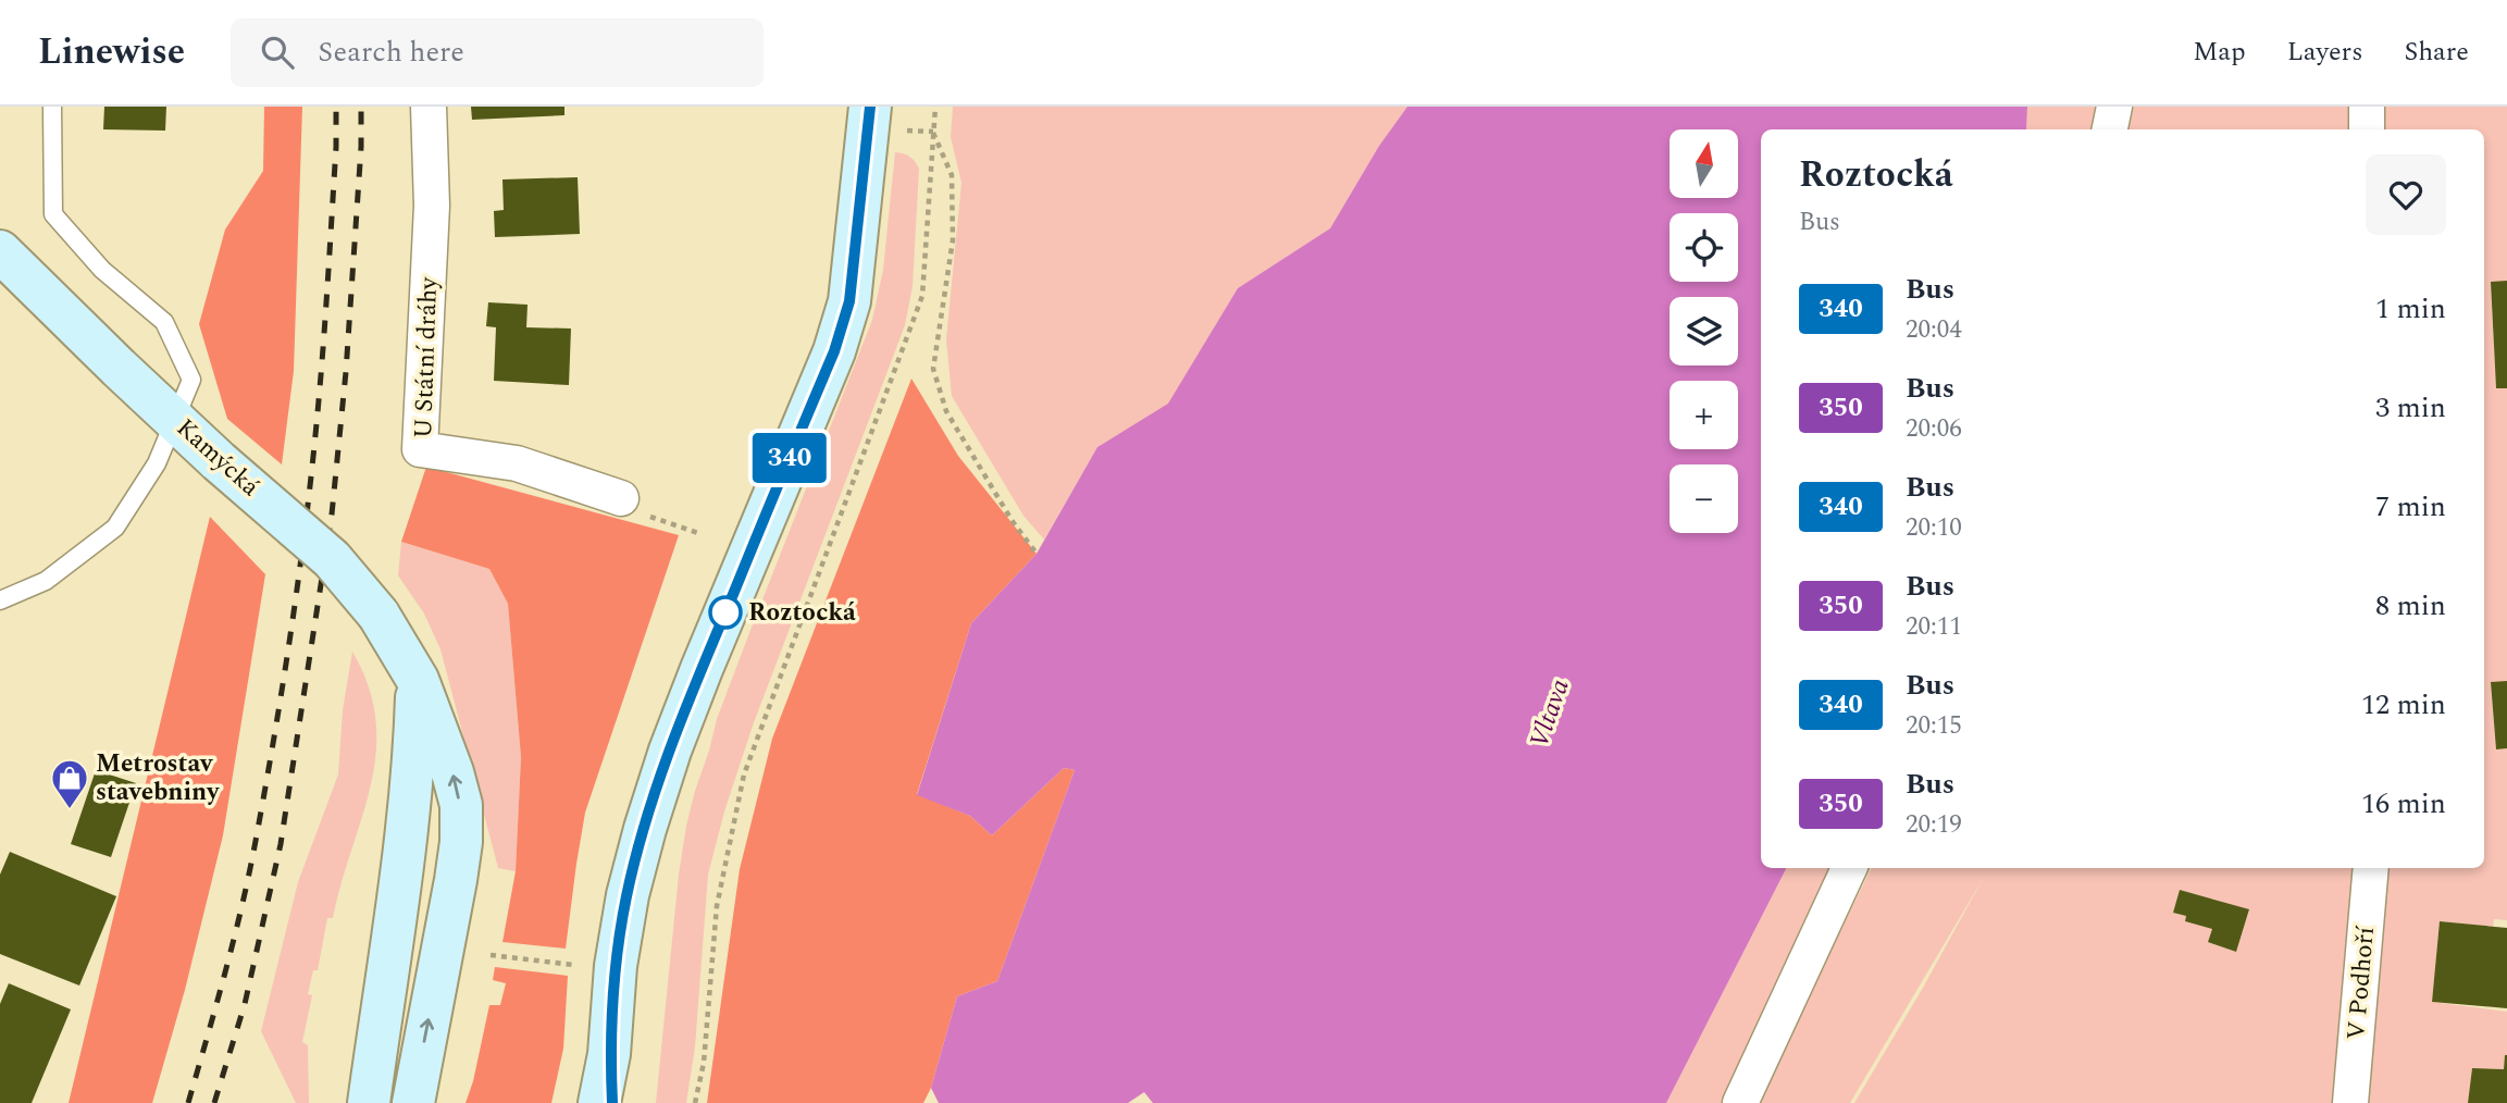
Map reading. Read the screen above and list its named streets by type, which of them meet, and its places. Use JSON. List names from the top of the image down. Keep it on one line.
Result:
{"streets":{"main road":["Kamýcká"],"street":["U Státní dráhy","V Podhoří"]},"water":["Vltava"],"places":{"other":["Roztocká"],"shop":["Metrostav stavebniny"]},"lines":["bus line 340"],"north":"top","page":{"header":"Linewise","search":"Search here","nav":["Map","Layers","Share"],"on_map":"340","map_buttons":["+","−"],"heading":["Roztocká","Bus"],"list":[{"mark":"340","name":"Bus","note":"20:04","value":"1 min"},{"mark":"350","name":"Bus","note":"20:06","value":"3 min"},{"mark":"340","name":"Bus","note":"20:10","value":"7 min"},{"mark":"350","name":"Bus","note":"20:11","value":"8 min"},{"mark":"340","name":"Bus","note":"20:15","value":"12 min"},{"mark":"350","name":"Bus","note":"20:19","value":"16 min"}]}}
